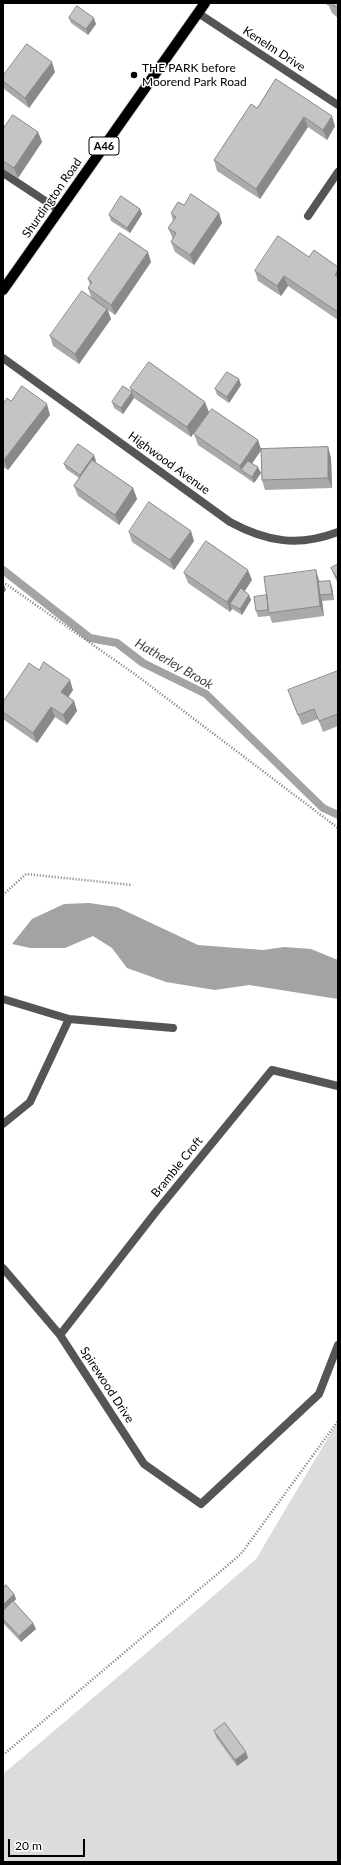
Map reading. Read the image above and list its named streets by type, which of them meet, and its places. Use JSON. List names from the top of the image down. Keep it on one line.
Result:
{"streets":{"main road":["A46","Shurdington Road"],"street":["Kenelm Drive","Highwood Avenue","Bramble Croft","Spirewood Drive"]},"crossings":[["Kenelm Drive","Shurdington Road"],["Bramble Croft","Spirewood Drive"]],"water":["Hatherley Brook"],"places":["THE PARK before Moorend Park Road"],"scale_bar":"20 m"}
